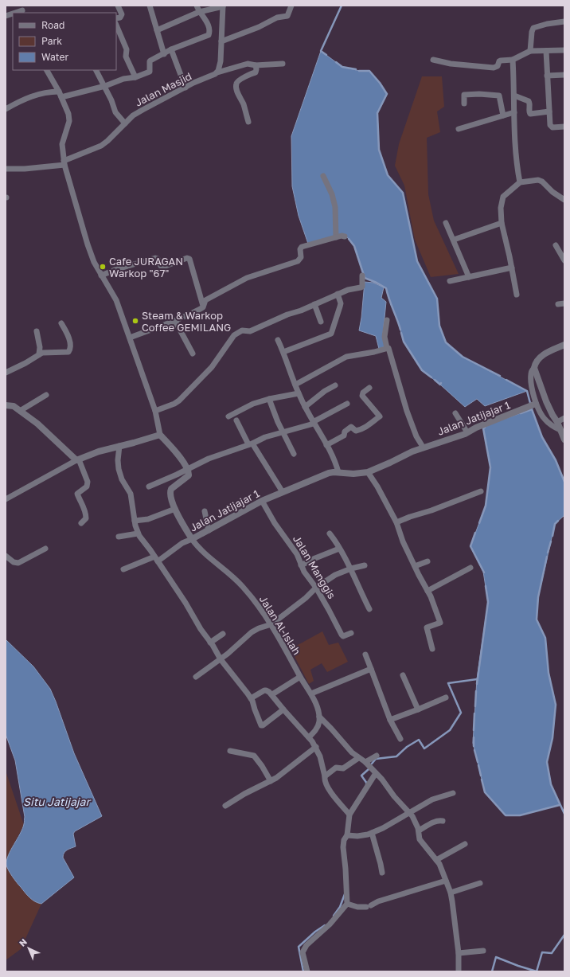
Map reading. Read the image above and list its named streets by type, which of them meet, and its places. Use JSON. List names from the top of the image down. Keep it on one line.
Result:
{"streets":{"street":["Jalan Masjid","Jalan Jatijajar 1","Jalan Manggis","Jalan Al-Islah"]},"crossings":[["Jalan Jatijajar 1","Jalan Manggis"],["Jalan Jatijajar 1","Jalan Al-Islah"]],"water":["Situ Jatijajar"],"places":["Cafe JURAGAN Warkop \"67\"","Steam & Warkop Coffee GEMILANG"],"legend":["Road","Park","Water"],"north":"top left"}
